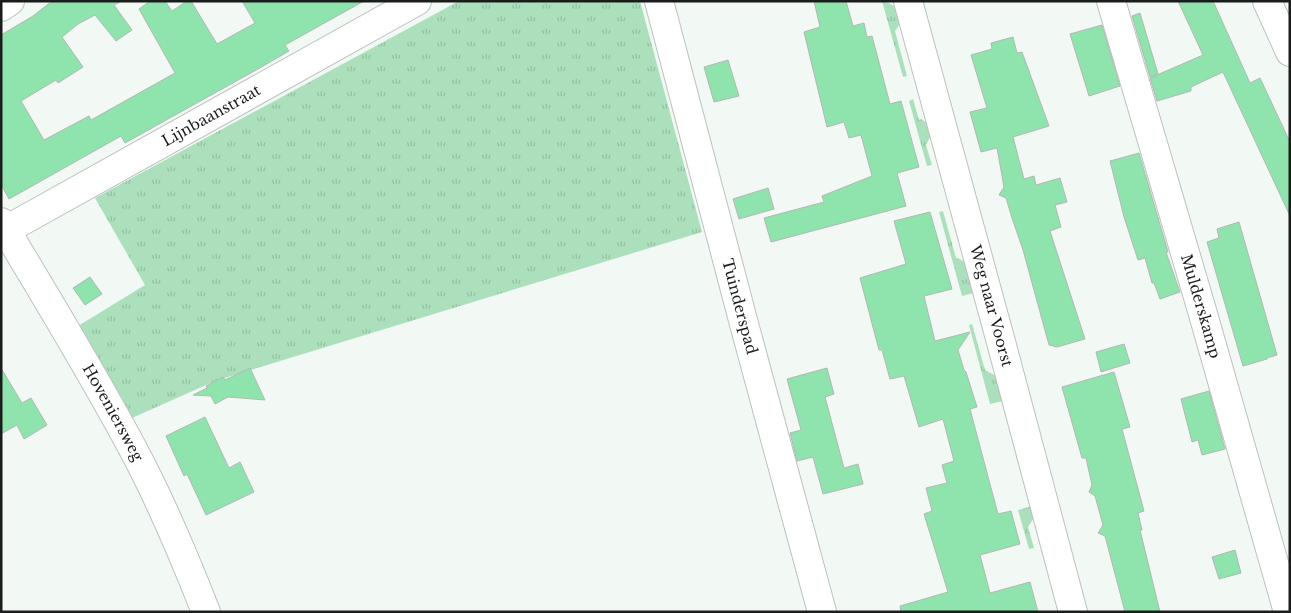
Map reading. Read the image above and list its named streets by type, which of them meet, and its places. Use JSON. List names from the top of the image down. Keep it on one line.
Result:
{"streets":{"street":["Lijnbaanstraat","Weg naar Voorst","Mulderskamp","Tuinderspad","Hoveniersweg"]},"crossings":[["Lijnbaanstraat","Hoveniersweg"]]}
